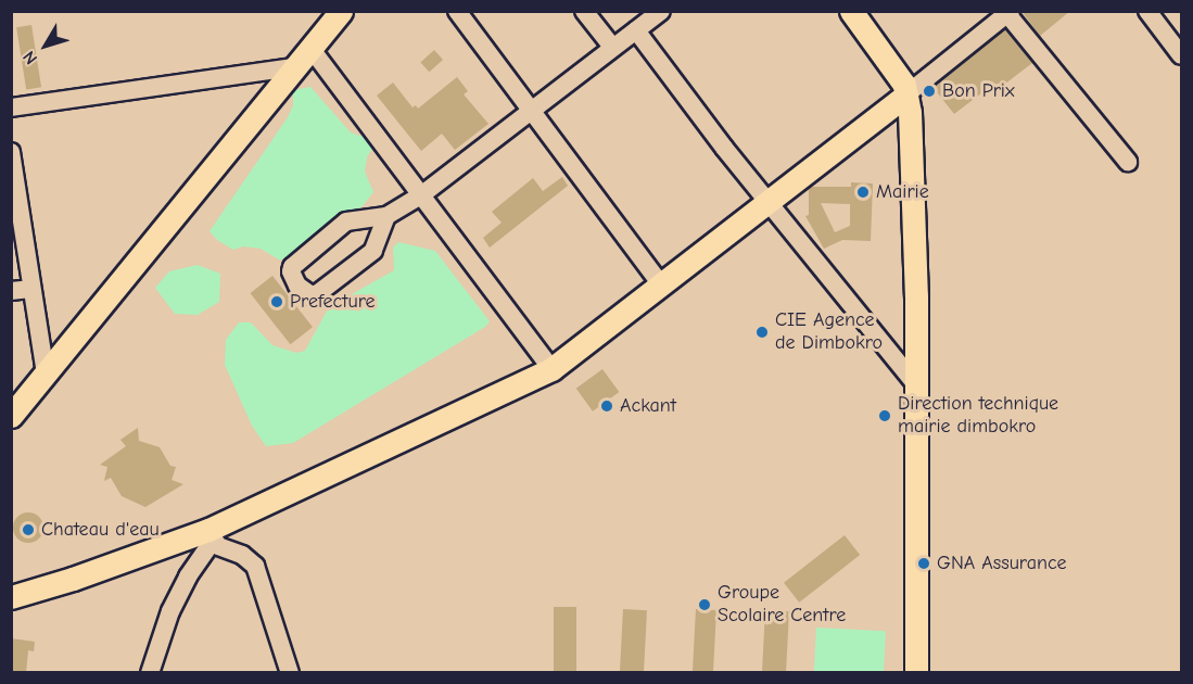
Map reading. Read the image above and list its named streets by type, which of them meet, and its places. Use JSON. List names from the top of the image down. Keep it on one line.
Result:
{"places":["Bon Prix","Mairie","Prefecture","CIE Agence de Dimbokro","Ackant","Direction technique mairie dimbokro","Chateau d'eau","GNA Assurance","Groupe Scolaire Centre"],"north":"bottom left"}
